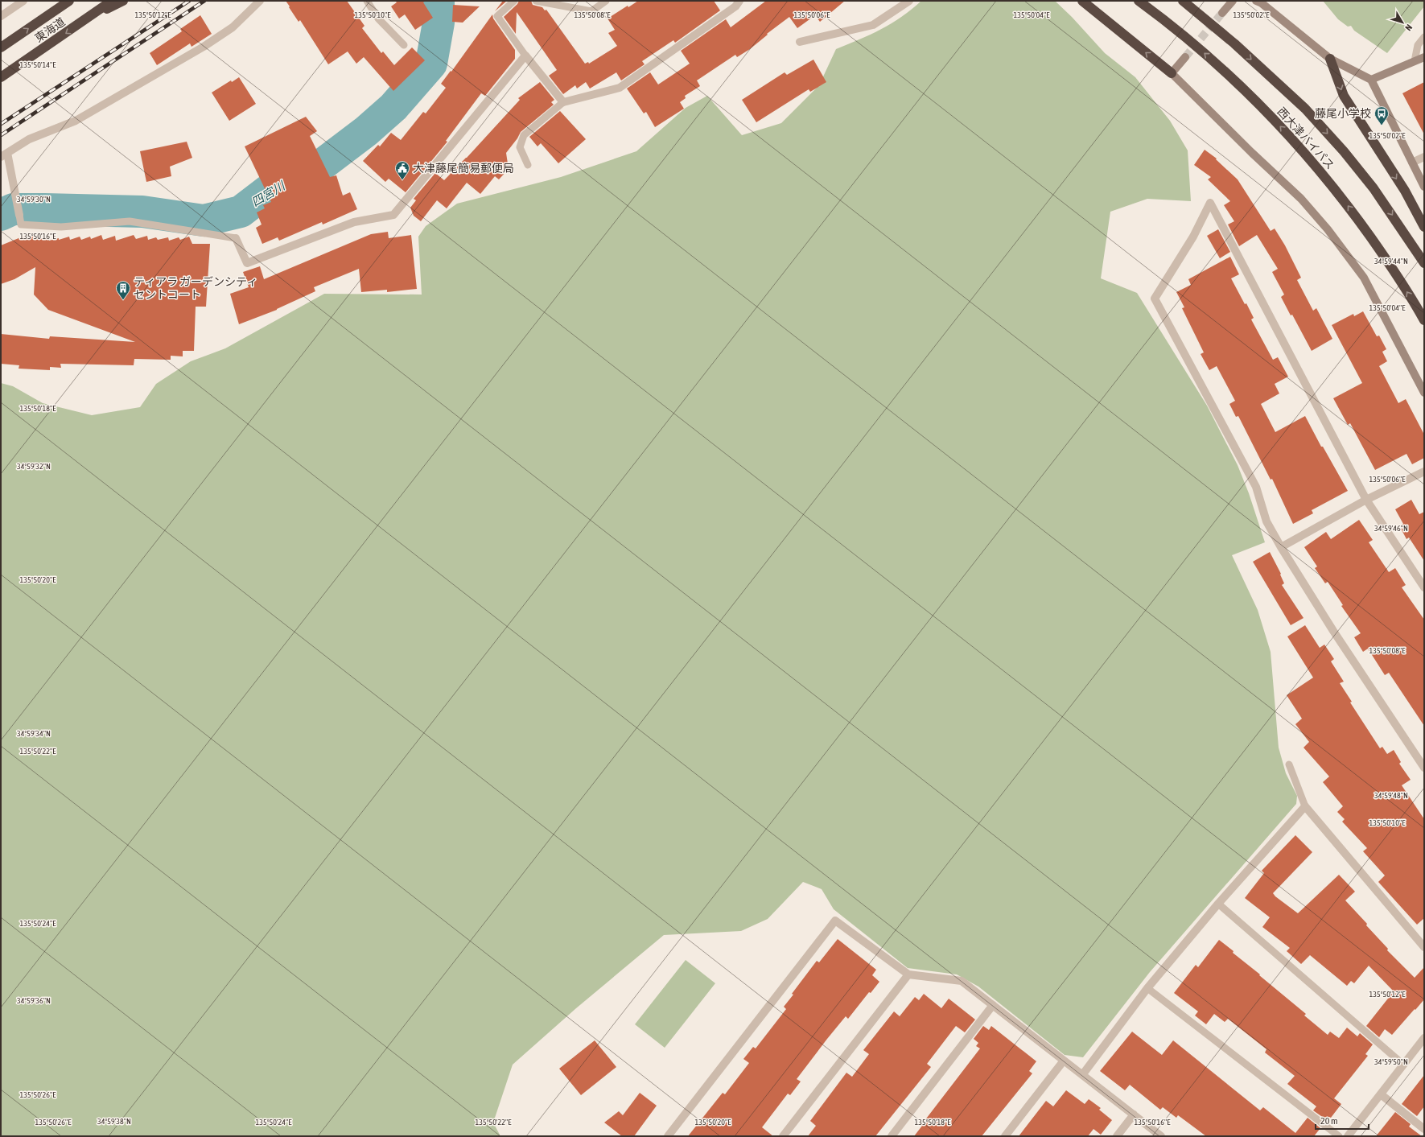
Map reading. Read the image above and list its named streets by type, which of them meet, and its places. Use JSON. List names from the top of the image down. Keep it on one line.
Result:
{"streets":{"highway":["東海道","西大津バイパス"]},"water":["四宮川"],"places":{"bus stop":["藤尾小学校"],"public building":["大津藤尾簡易郵便局"],"building":["ティアラ ガーデンシティ セントコート"]},"scale_bar":"20 m","north":"bottom right","coordinates":["135°50'12\"E","135°50'10\"E","135°50'08\"E","135°50'06\"E","135°50'04\"E","135°50'02\"E","135°50'14\"E","34°59'30\"N","135°50'16\"E","34°59'44\"N","135°50'18\"E","34°59'32\"N","34°59'46\"N","135°50'20\"E","34°59'34\"N","135°50'22\"E","34°59'48\"N","135°50'24\"E","34°59'36\"N","34°59'50\"N","135°50'26\"E","34°59'38\"N"]}
